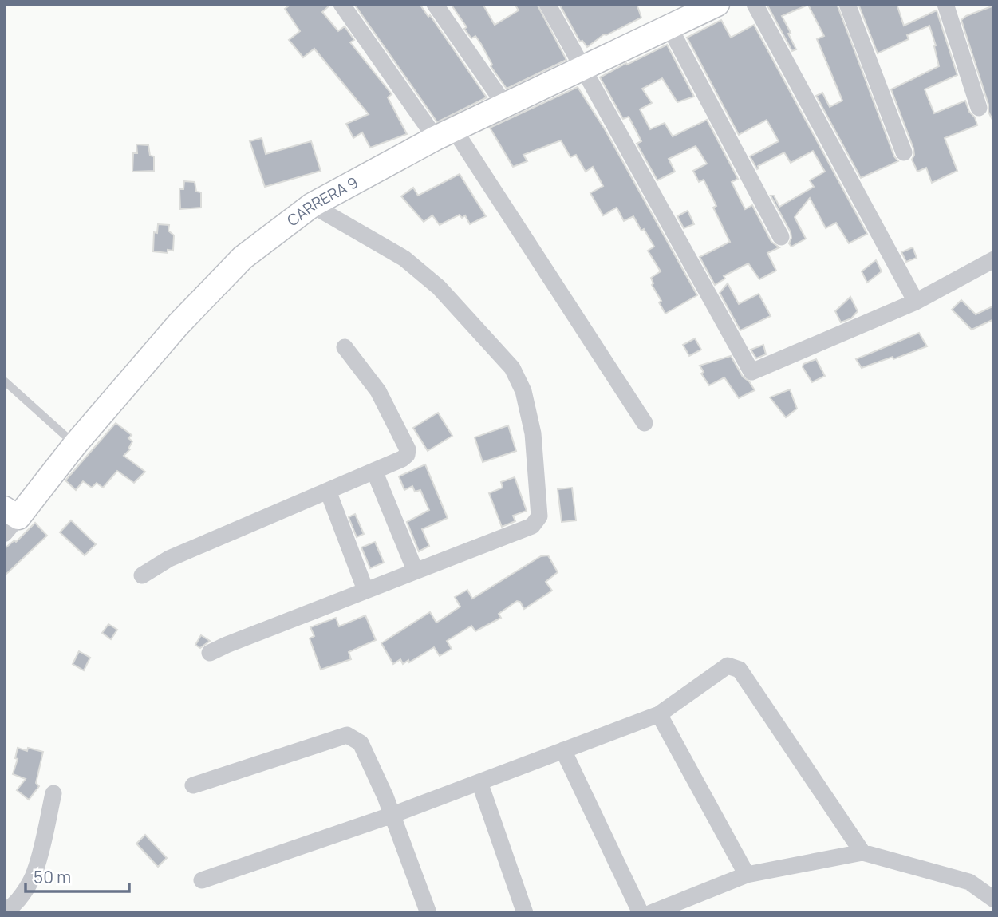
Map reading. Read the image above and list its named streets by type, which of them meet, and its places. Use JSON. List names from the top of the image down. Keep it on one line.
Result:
{"streets":{"main road":["CARRERA 9"]},"scale_bar":"50 m"}
